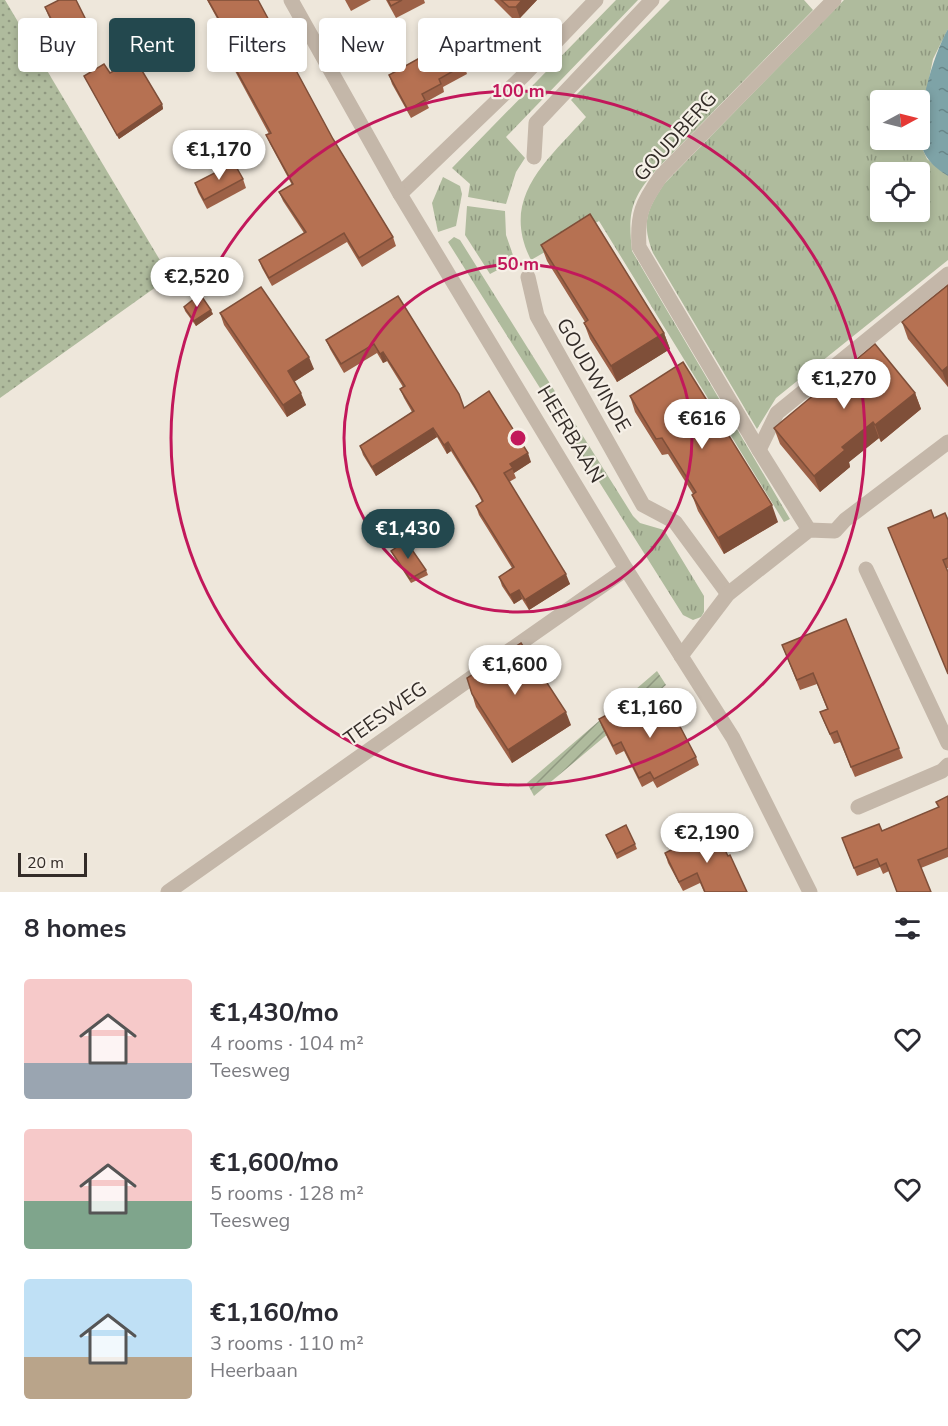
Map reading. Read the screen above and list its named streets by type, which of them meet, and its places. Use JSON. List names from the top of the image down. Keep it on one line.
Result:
{"streets":{"street":["GOUDBERG","GOUDWINDE","HEERBAAN","TEESWEG"]},"crossings":[["HEERBAAN","TEESWEG"]],"scale_bar":"20 m","north":"right","page":{"chip":["Buy","Rent","Filters","New","Apartment"],"price":["€1,170","€2,520","€1,270","€616","€1,430","€1,600","€1,160","€2,190"],"scale":"20 m","heading":"8 homes","list":[{"name":"€1,430/mo","note":"4 rooms · 104 m² · Teesweg"},{"name":"€1,600/mo","note":"5 rooms · 128 m² · Teesweg"},{"name":"€1,160/mo","note":"3 rooms · 110 m² · Heerbaan"}]},"rings":["100 m","50 m"]}
